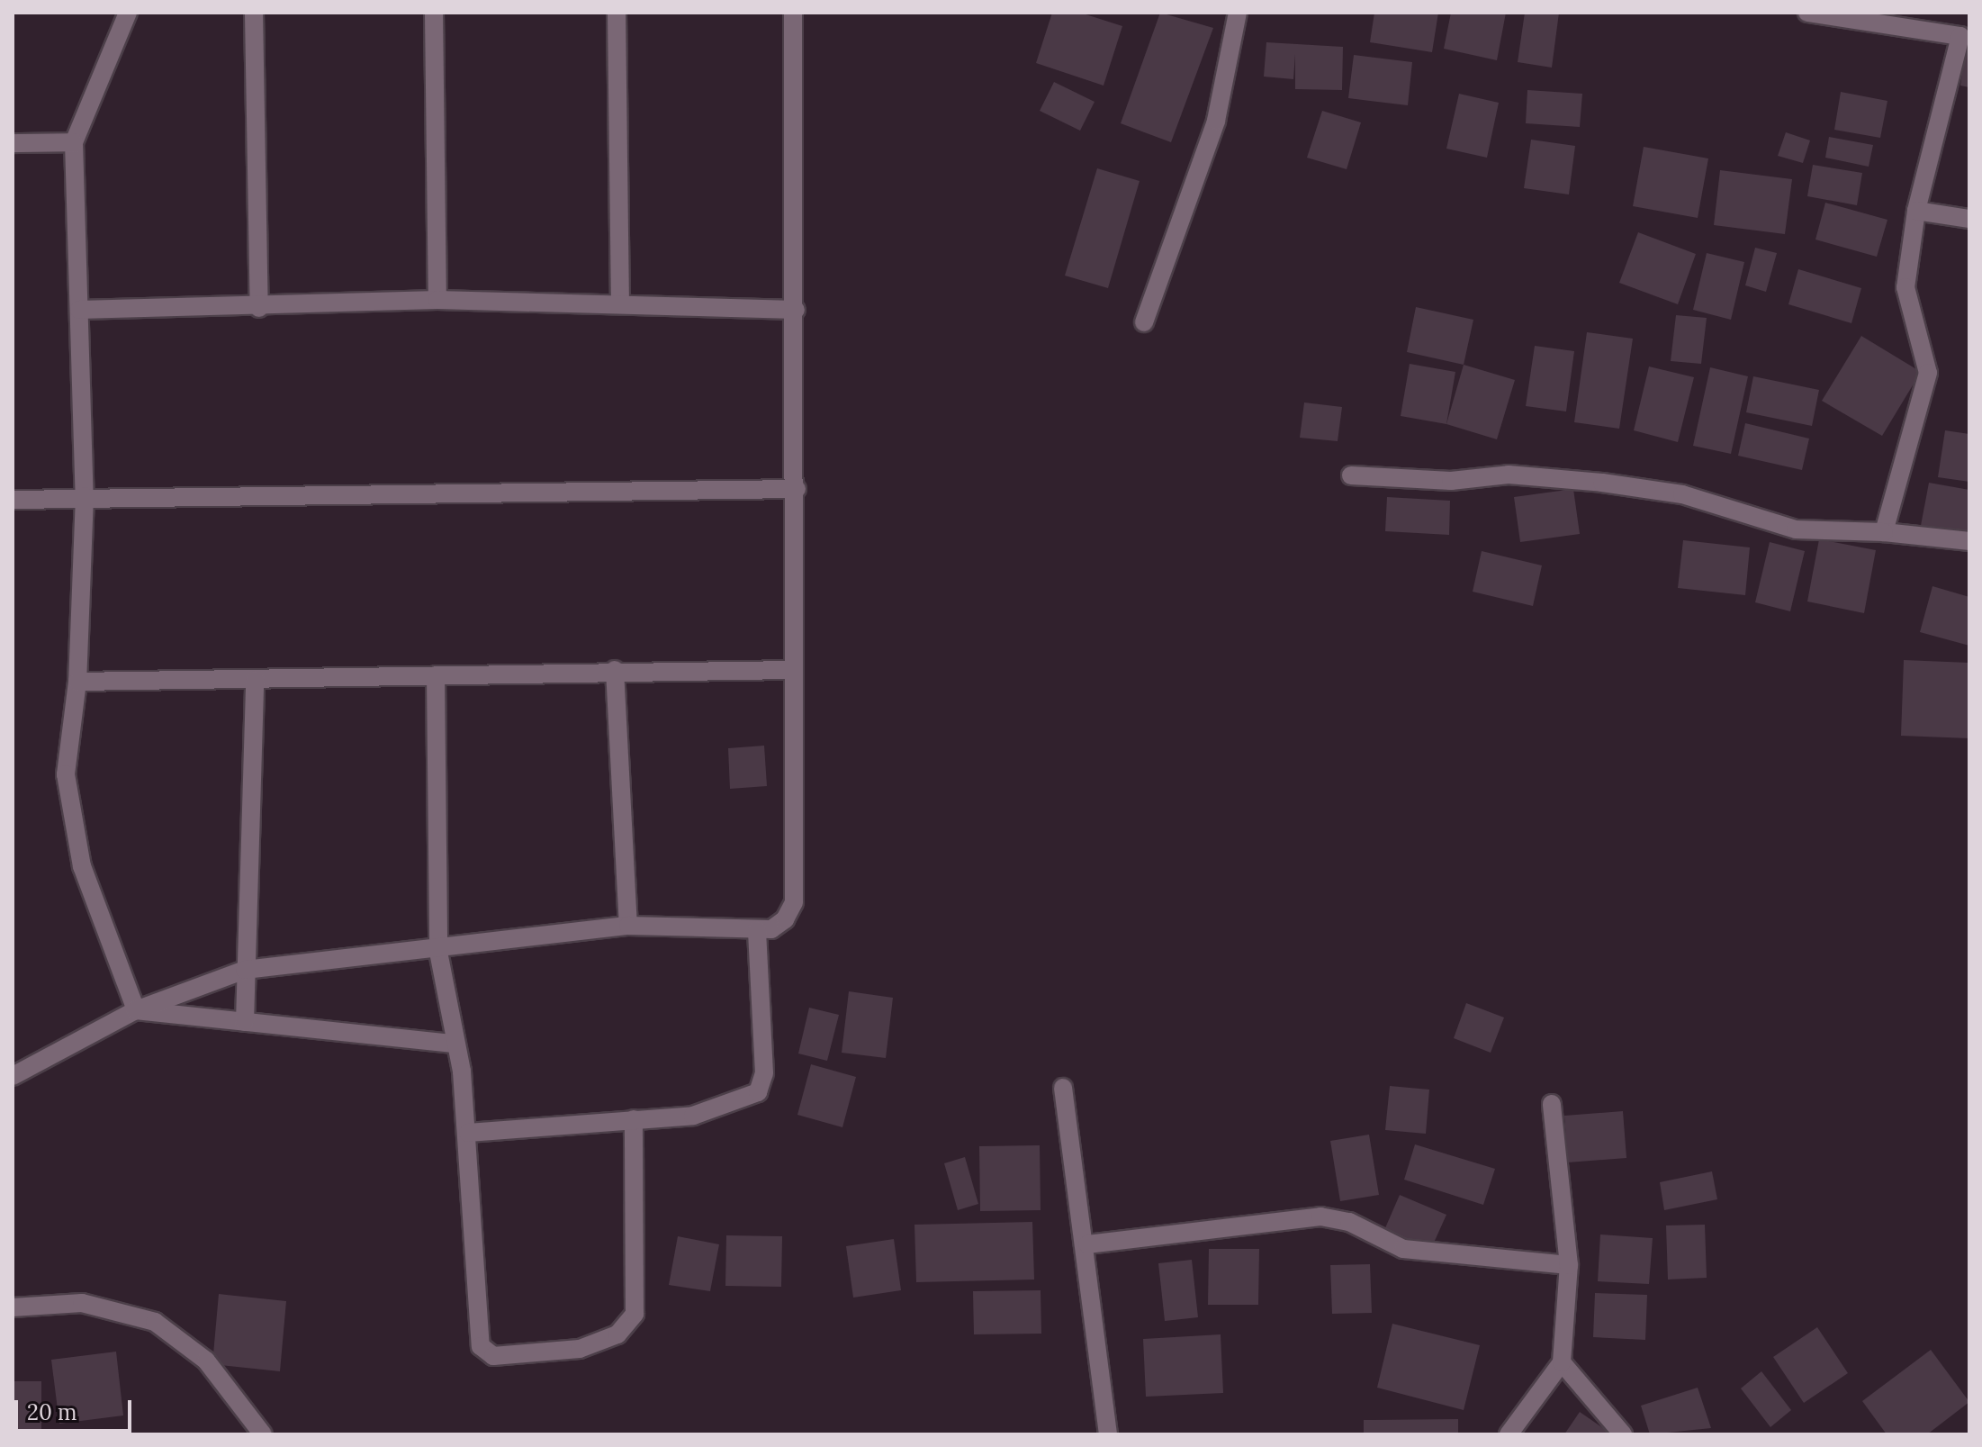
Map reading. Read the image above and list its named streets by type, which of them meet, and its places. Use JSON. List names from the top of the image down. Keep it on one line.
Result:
{"scale_bar":"20 m"}
